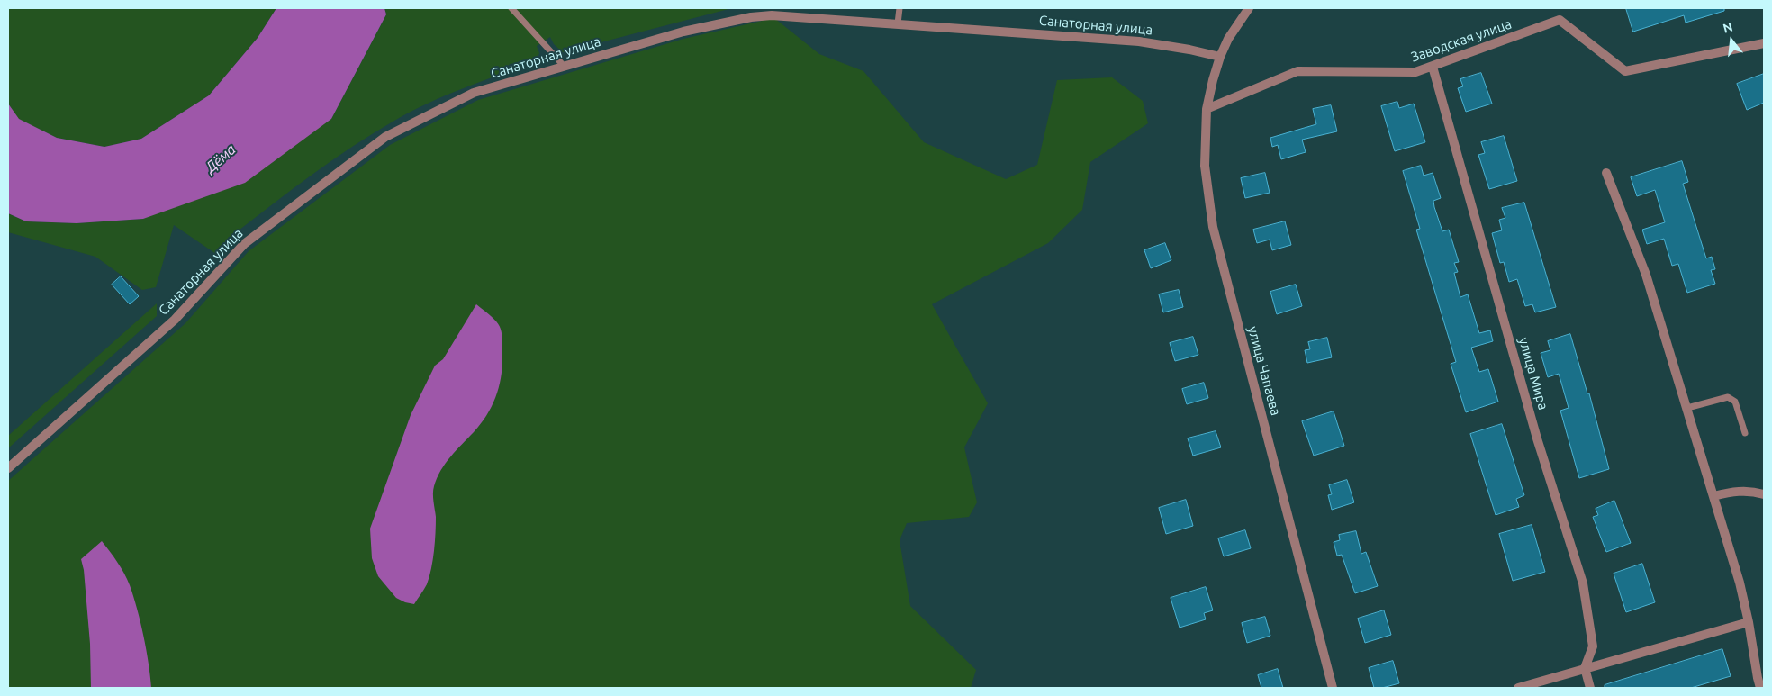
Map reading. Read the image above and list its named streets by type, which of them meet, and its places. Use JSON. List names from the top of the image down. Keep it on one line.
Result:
{"streets":{"street":["Санаторная улица","Заводская улица","улица Чапаева","улица Мира"]},"crossings":[["Санаторная улица","улица Чапаева"],["Заводская улица","улица Чапаева"],["Заводская улица","улица Мира"]],"water":["Дёма"],"north":"top"}
